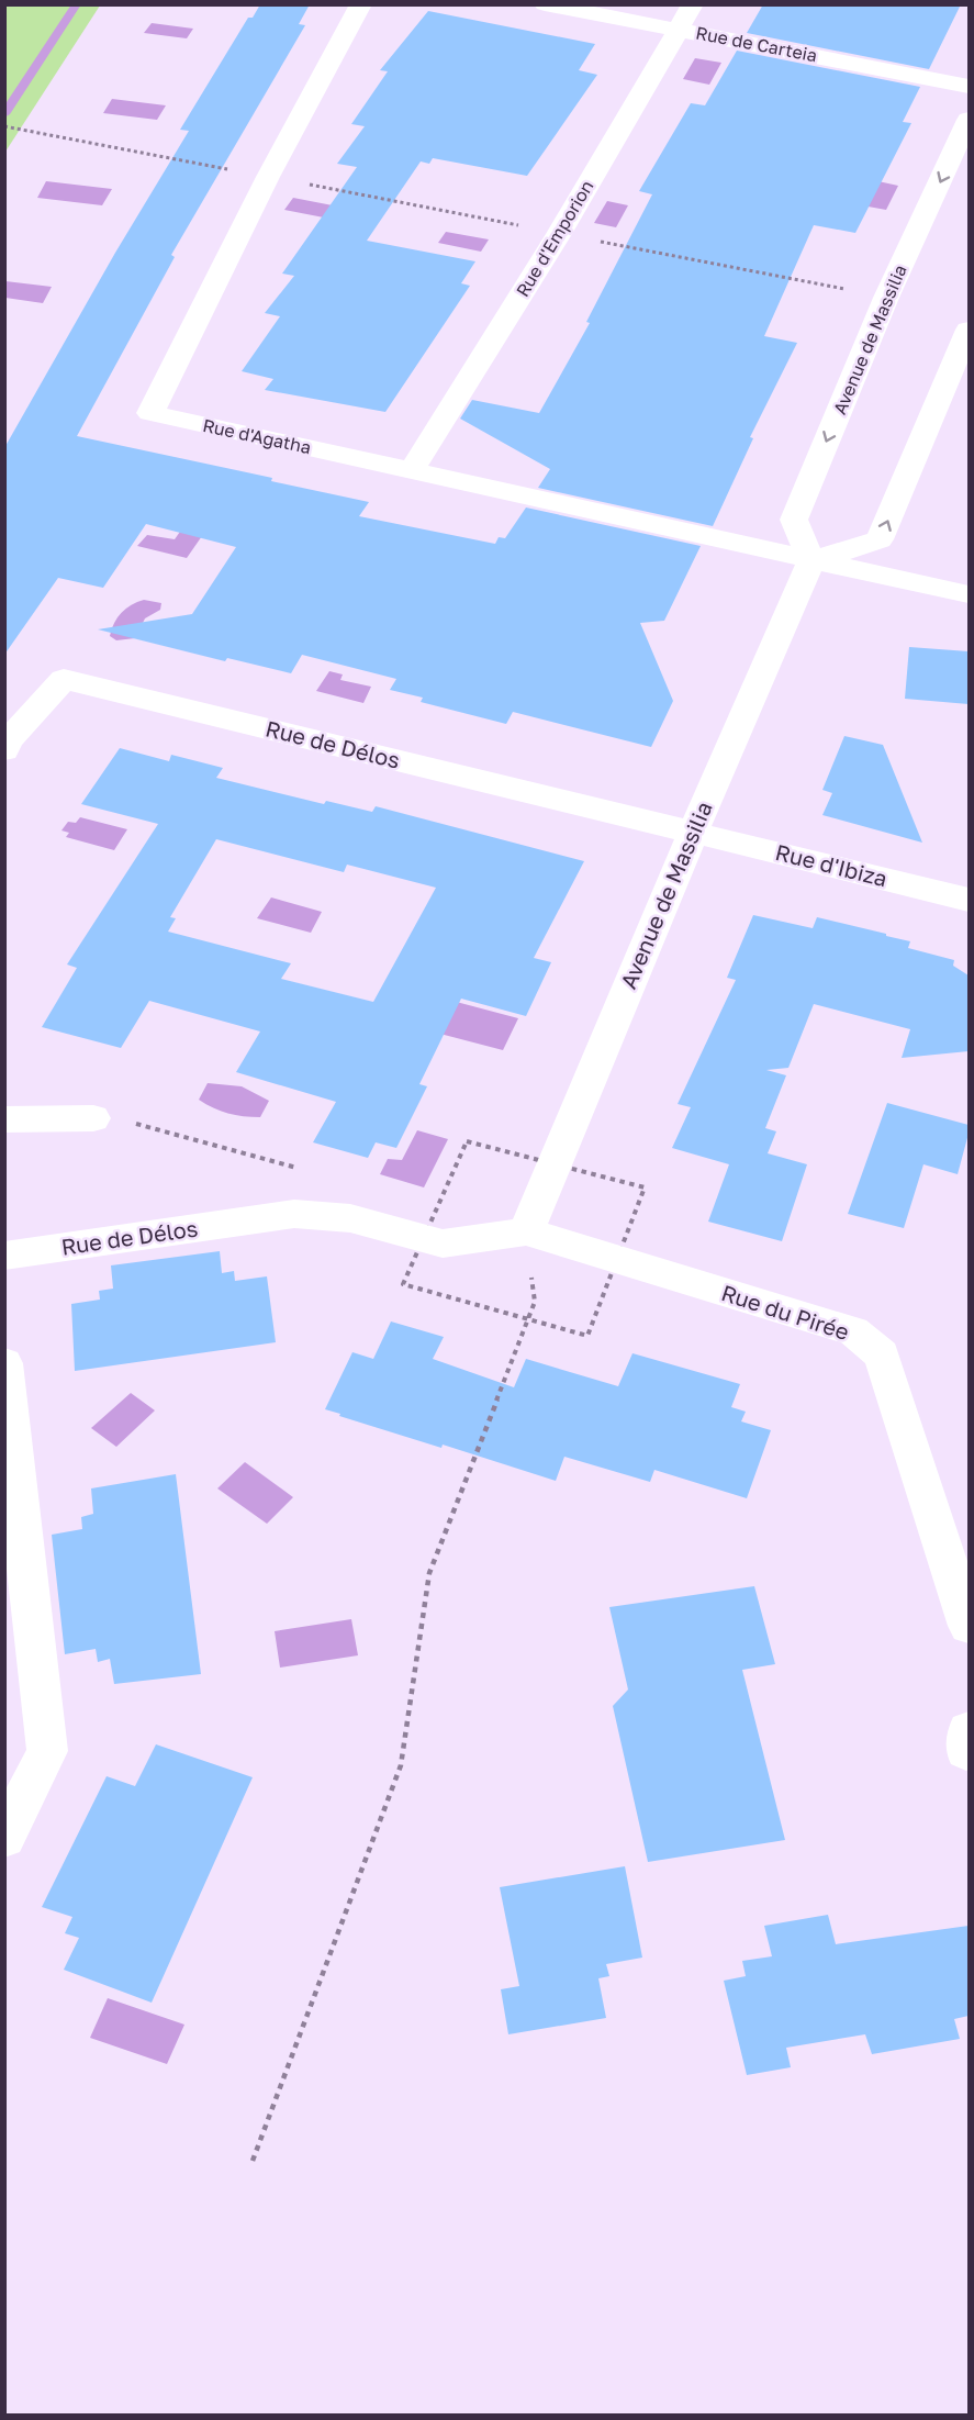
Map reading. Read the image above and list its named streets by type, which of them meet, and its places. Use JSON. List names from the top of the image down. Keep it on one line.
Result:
{"streets":{"street":["Rue de Carteia","Rue d'Emporion","Avenue de Massilia","Rue d'Agatha","Rue de Délos","Rue d'Ibiza","Rue du Pirée"]},"crossings":[["Rue de Carteia","Rue d'Emporion"],["Rue d'Emporion","Rue d'Agatha"],["Avenue de Massilia","Rue d'Agatha"],["Avenue de Massilia","Rue de Délos"],["Avenue de Massilia","Rue d'Ibiza"],["Avenue de Massilia","Rue du Pirée"],["Rue de Délos","Rue d'Ibiza"],["Rue de Délos","Rue du Pirée"]]}
